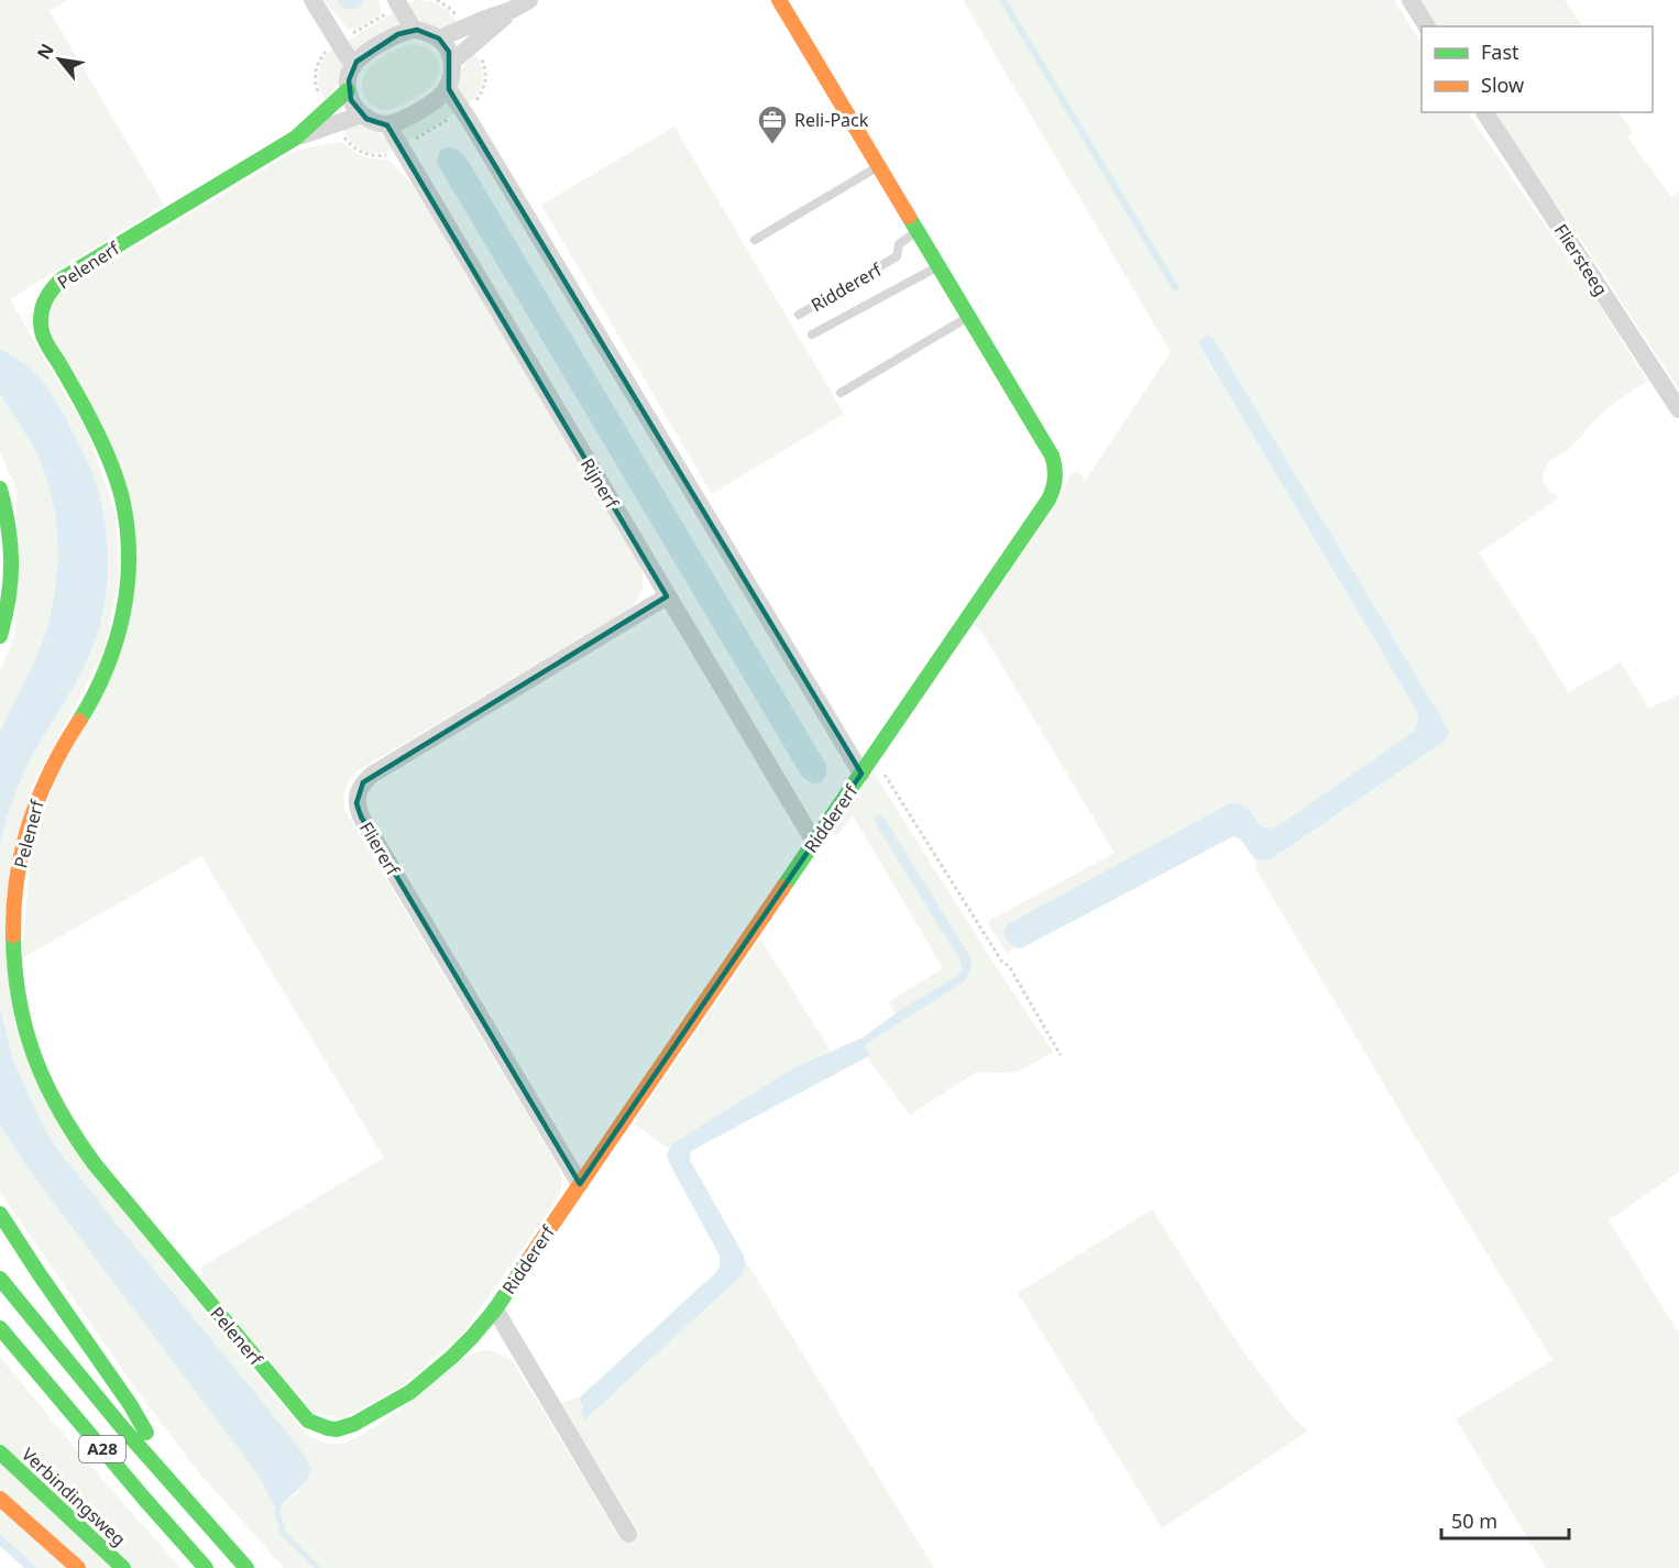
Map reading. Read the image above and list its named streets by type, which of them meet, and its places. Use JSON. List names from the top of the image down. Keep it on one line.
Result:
{"streets":{"main road":["Pelenerf","Riddererf","A28","Verbindingsweg"],"street":["Fliersteeg","Rijnerf","Fliererf"]},"crossings":[["Pelenerf","Riddererf"],["Pelenerf","Rijnerf"],["Riddererf","Rijnerf"],["Riddererf","Fliererf"],["Rijnerf","Fliererf"]],"places":{"office":["Reli-Pack"]},"legend":["Fast","Slow"],"scale_bar":"50 m","north":"top left"}
